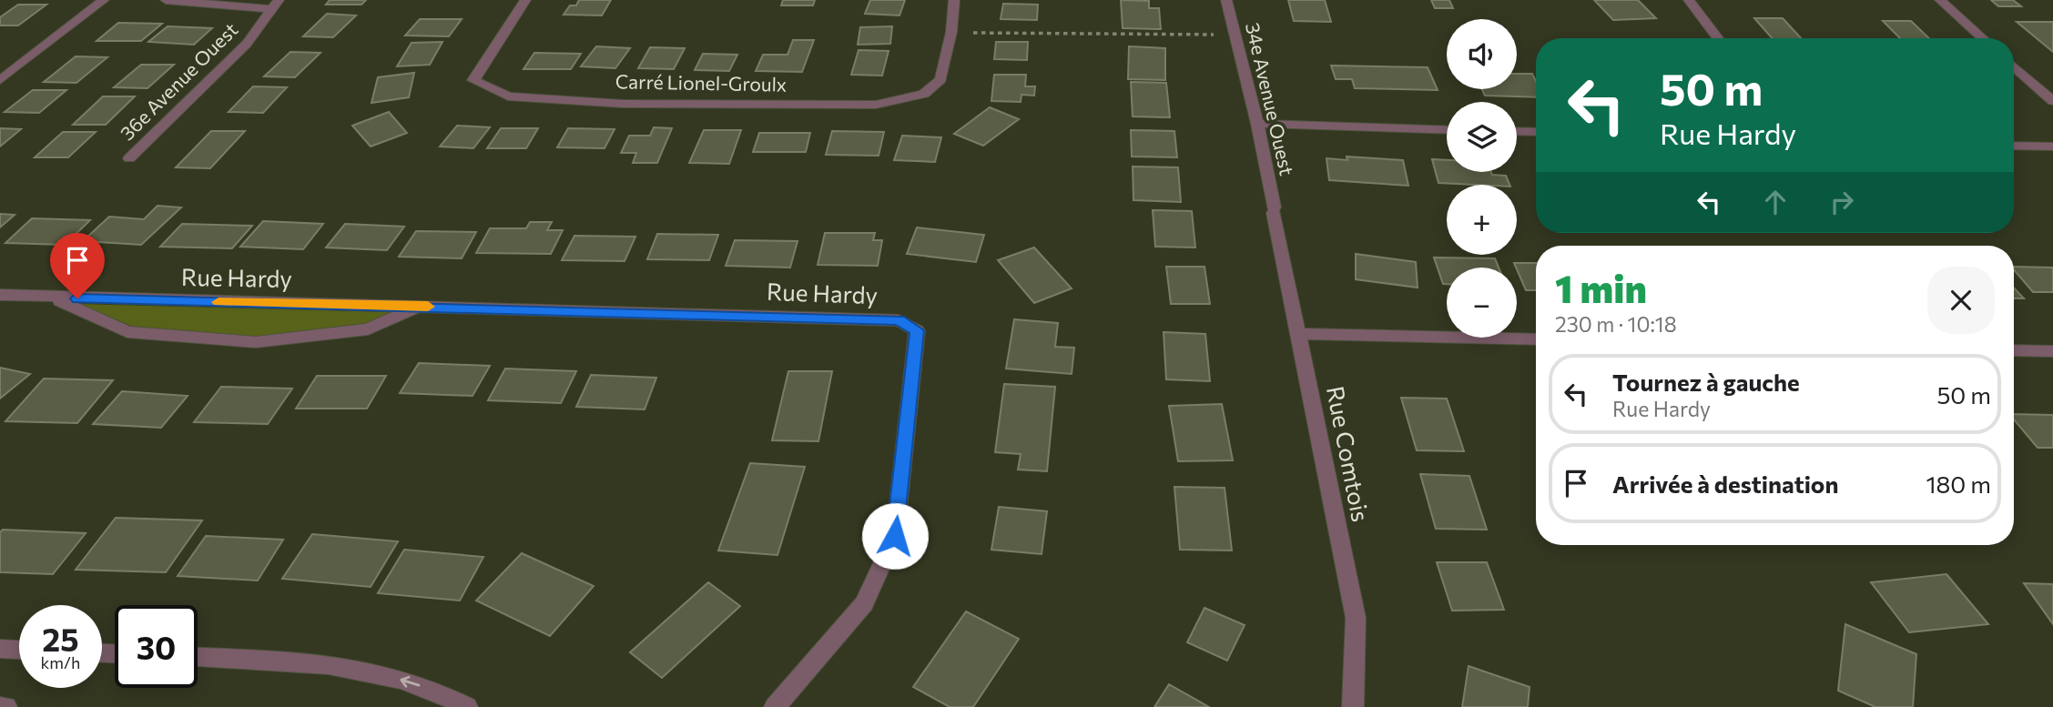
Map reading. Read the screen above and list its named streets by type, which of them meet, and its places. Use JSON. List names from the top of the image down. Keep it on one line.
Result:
{"streets":{"street":["36e Avenue Ouest","Carré Lionel-Groulx","34e Avenue Ouest","Rue Hardy","Rue Comtois"]},"crossings":[["34e Avenue Ouest","Rue Comtois"]],"page":{"map_buttons":["+","−"],"turn":["50 m","Rue Hardy"],"heading":["1 min","230 m · 10:18"],"list":[{"name":"Tournez à gauche","note":"Rue Hardy","value":"50 m"},{"name":"Arrivée à destination","value":"180 m"}],"speed":"25 km/h","limit":"30"}}
